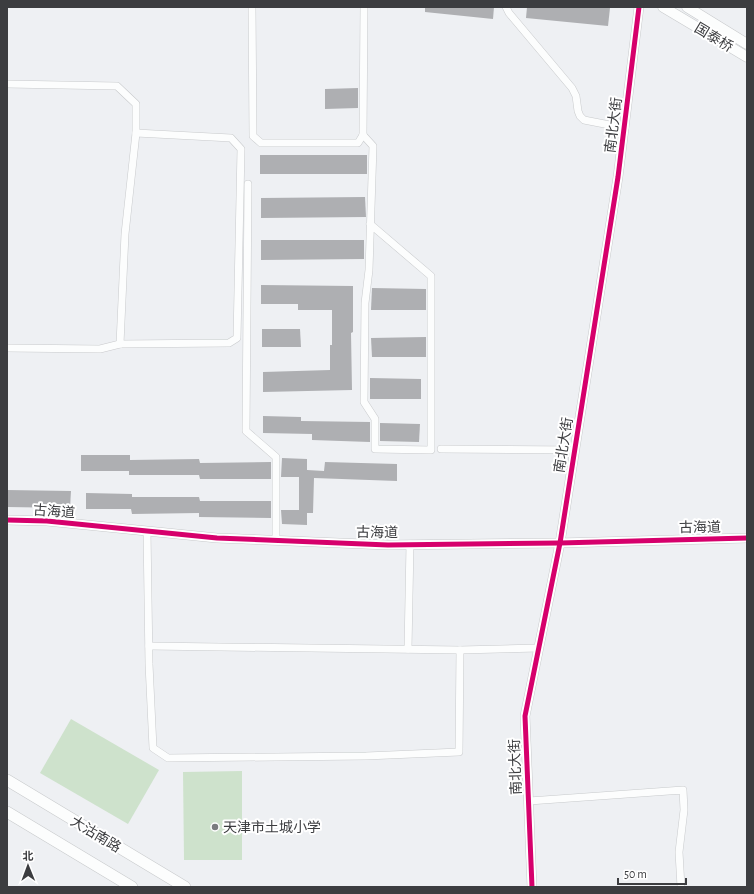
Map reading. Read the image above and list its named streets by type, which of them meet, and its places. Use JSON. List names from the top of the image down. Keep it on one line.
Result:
{"streets":{"main road":["国泰桥","大沽南路"],"street":["南北大街","古海道"]},"crossings":[["南北大街","古海道"]],"places":["天津市土城小学"],"scale_bar":"50 m","north":"top"}
